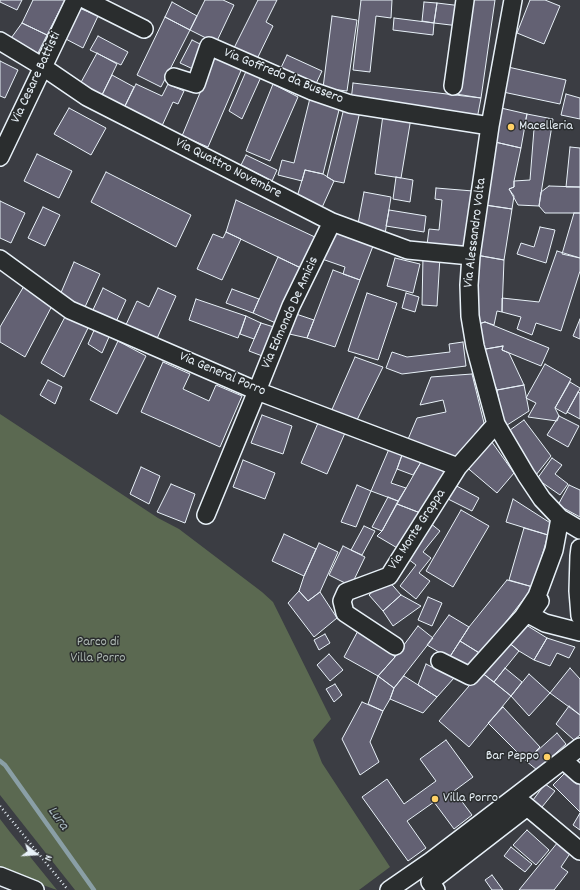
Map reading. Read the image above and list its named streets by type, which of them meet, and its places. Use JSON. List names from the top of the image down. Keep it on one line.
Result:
{"streets":{"street":["Via Goffredo da Bussero","Via Cesare Battisti","Via Quattro Novembre","Via Alessandro Volta","Via Edmondo De Amicis","Via General Porro","Via Monte Grappa"]},"crossings":[["Via Goffredo da Bussero","Via Alessandro Volta"],["Via Cesare Battisti","Via Quattro Novembre"],["Via Quattro Novembre","Via Alessandro Volta"],["Via Quattro Novembre","Via Edmondo De Amicis"],["Via Alessandro Volta","Via Monte Grappa"],["Via Edmondo De Amicis","Via General Porro"],["Via General Porro","Via Monte Grappa"]],"water":["Lura"],"parks":["Parco di Villa Porro"],"places":["Macelleria","Bar Peppo","Villa Porro"],"north":"right"}
